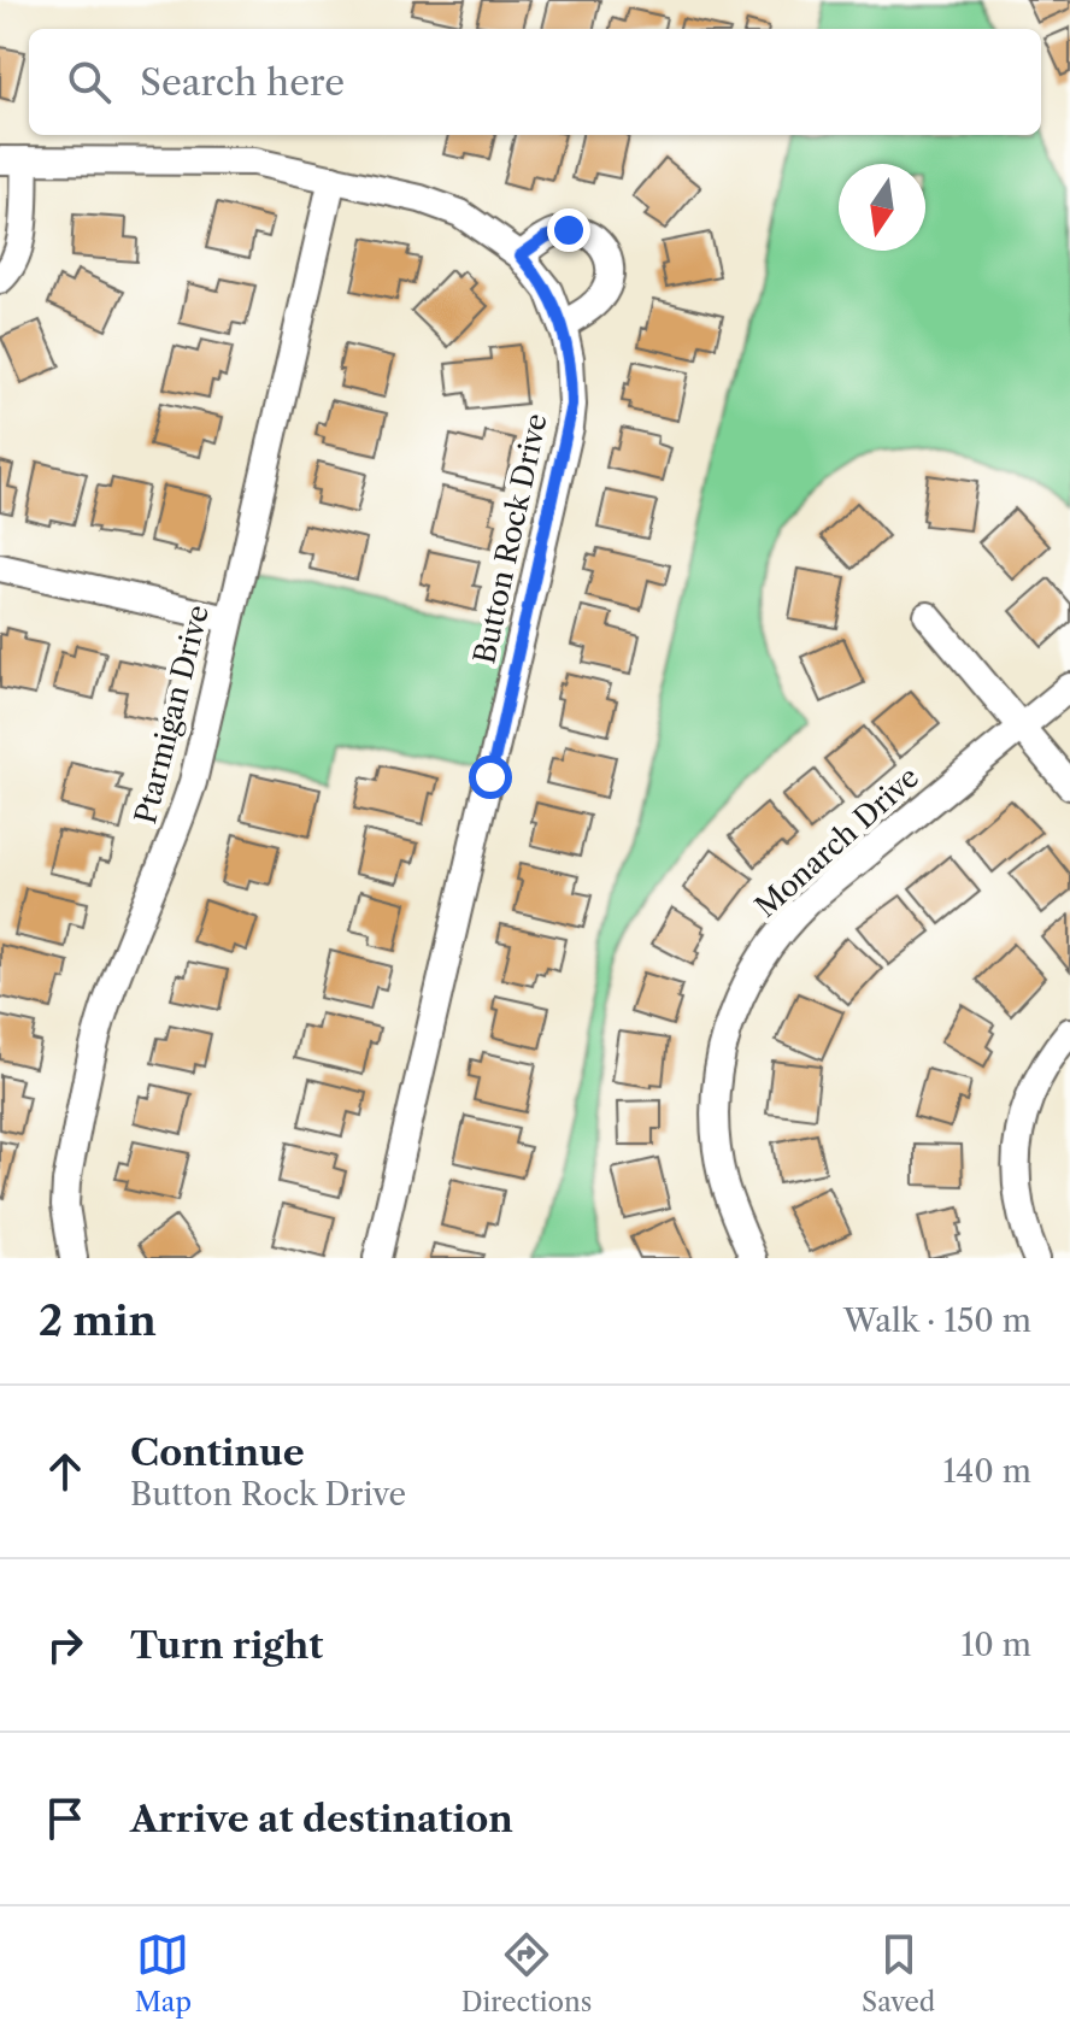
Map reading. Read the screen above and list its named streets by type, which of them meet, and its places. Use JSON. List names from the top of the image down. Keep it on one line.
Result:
{"streets":{"street":["Button Rock Drive","Ptarmigan Drive","Monarch Drive"]},"crossings":[["Button Rock Drive","Ptarmigan Drive"]],"north":"bottom","page":{"search":"Search here","heading":["2 min","Walk · 150 m"],"list":[["Continue","Button Rock Drive","140 m"],["Turn right","10 m"],"Arrive at destination"],"nav":["Map","Directions","Saved"]}}
